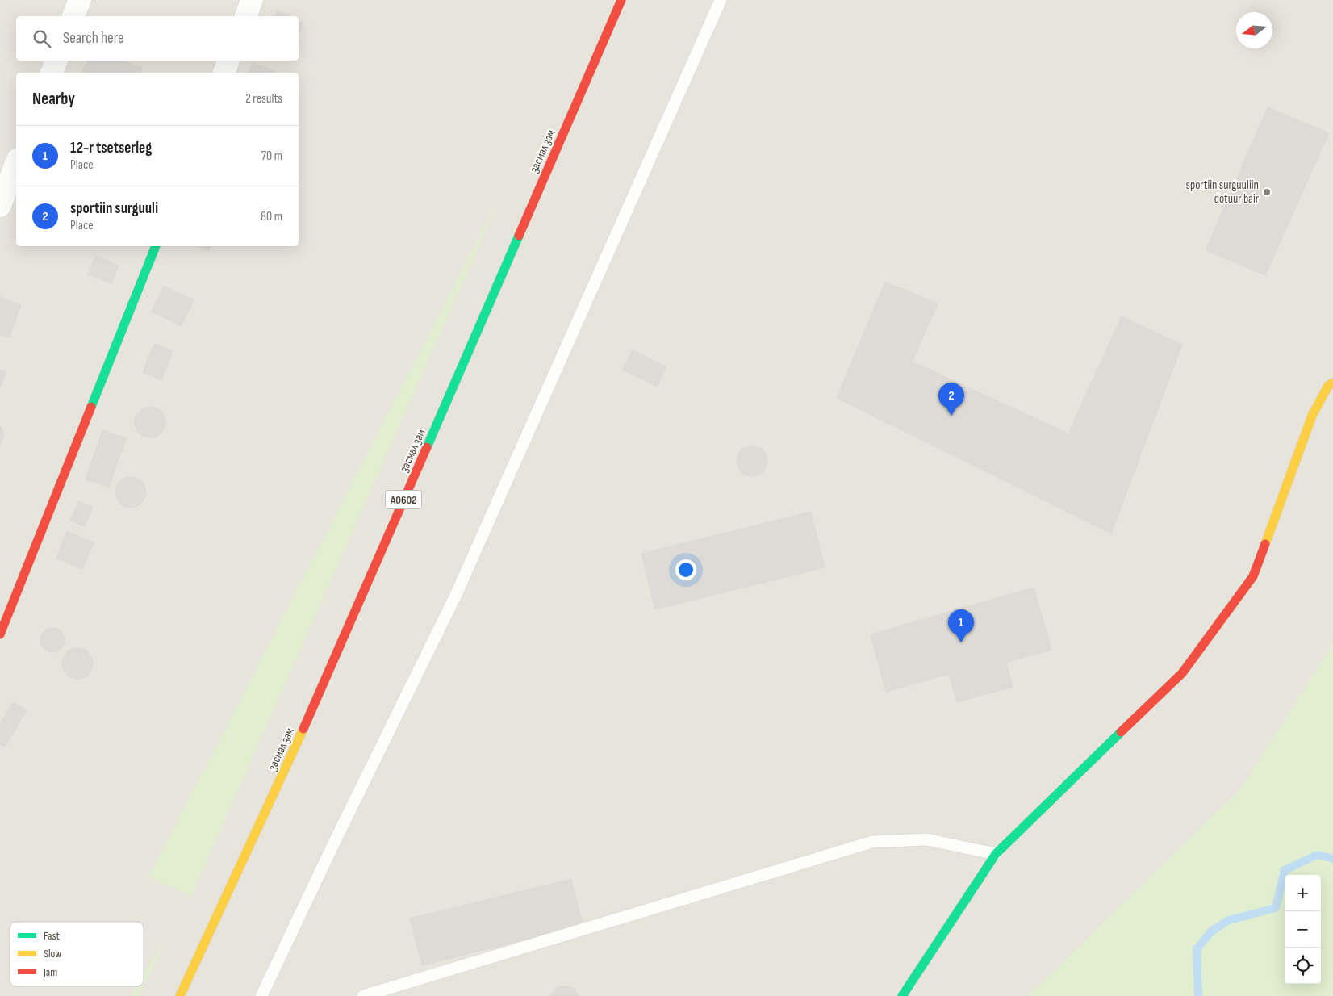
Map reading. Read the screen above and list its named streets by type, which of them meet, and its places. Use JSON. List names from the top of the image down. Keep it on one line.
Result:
{"streets":{"main road":["засмал зам","A0602"]},"places":["sportiin surguuliin dotuur bair"],"legend":["Fast","Slow","Jam"],"north":"left","page":{"search":"Search here","heading":["Nearby","2 results"],"list":[{"mark":"1","name":"12-r tsetserleg","note":"Place","value":"70 m"},{"mark":"2","name":"sportiin surguuli","note":"Place","value":"80 m"}],"pins":["2","1"],"map_buttons":["+","−"]}}
